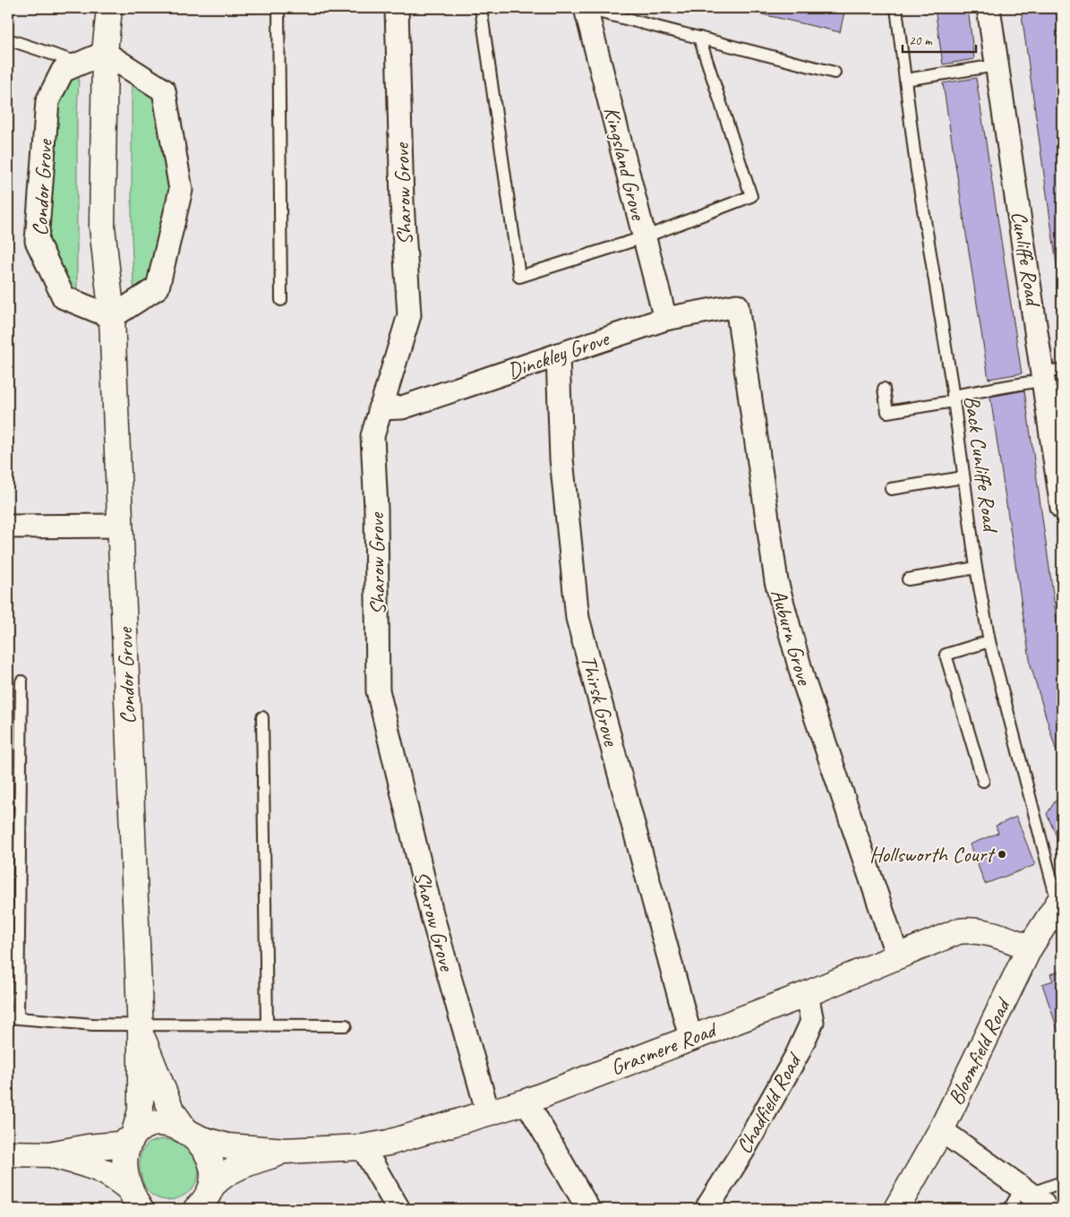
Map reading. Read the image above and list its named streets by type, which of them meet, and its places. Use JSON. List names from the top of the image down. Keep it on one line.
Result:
{"streets":{"street":["Kingsland Grove","Condor Grove","Sharow Grove","Cunliffe Road","Dinckley Grove","Auburn Grove","Thirsk Grove","Grasmere Road","Bloomfield Road","Chadfield Road"],"lane":["Back Cunliffe Road"]},"crossings":[["Kingsland Grove","Dinckley Grove"],["Condor Grove","Grasmere Road"],["Sharow Grove","Dinckley Grove"],["Sharow Grove","Grasmere Road"],["Dinckley Grove","Auburn Grove"],["Dinckley Grove","Thirsk Grove"],["Back Cunliffe Road","Bloomfield Road"],["Auburn Grove","Grasmere Road"],["Thirsk Grove","Grasmere Road"],["Grasmere Road","Bloomfield Road"],["Grasmere Road","Chadfield Road"]],"places":["Hollsworth Court"],"scale_bar":"20 m"}
